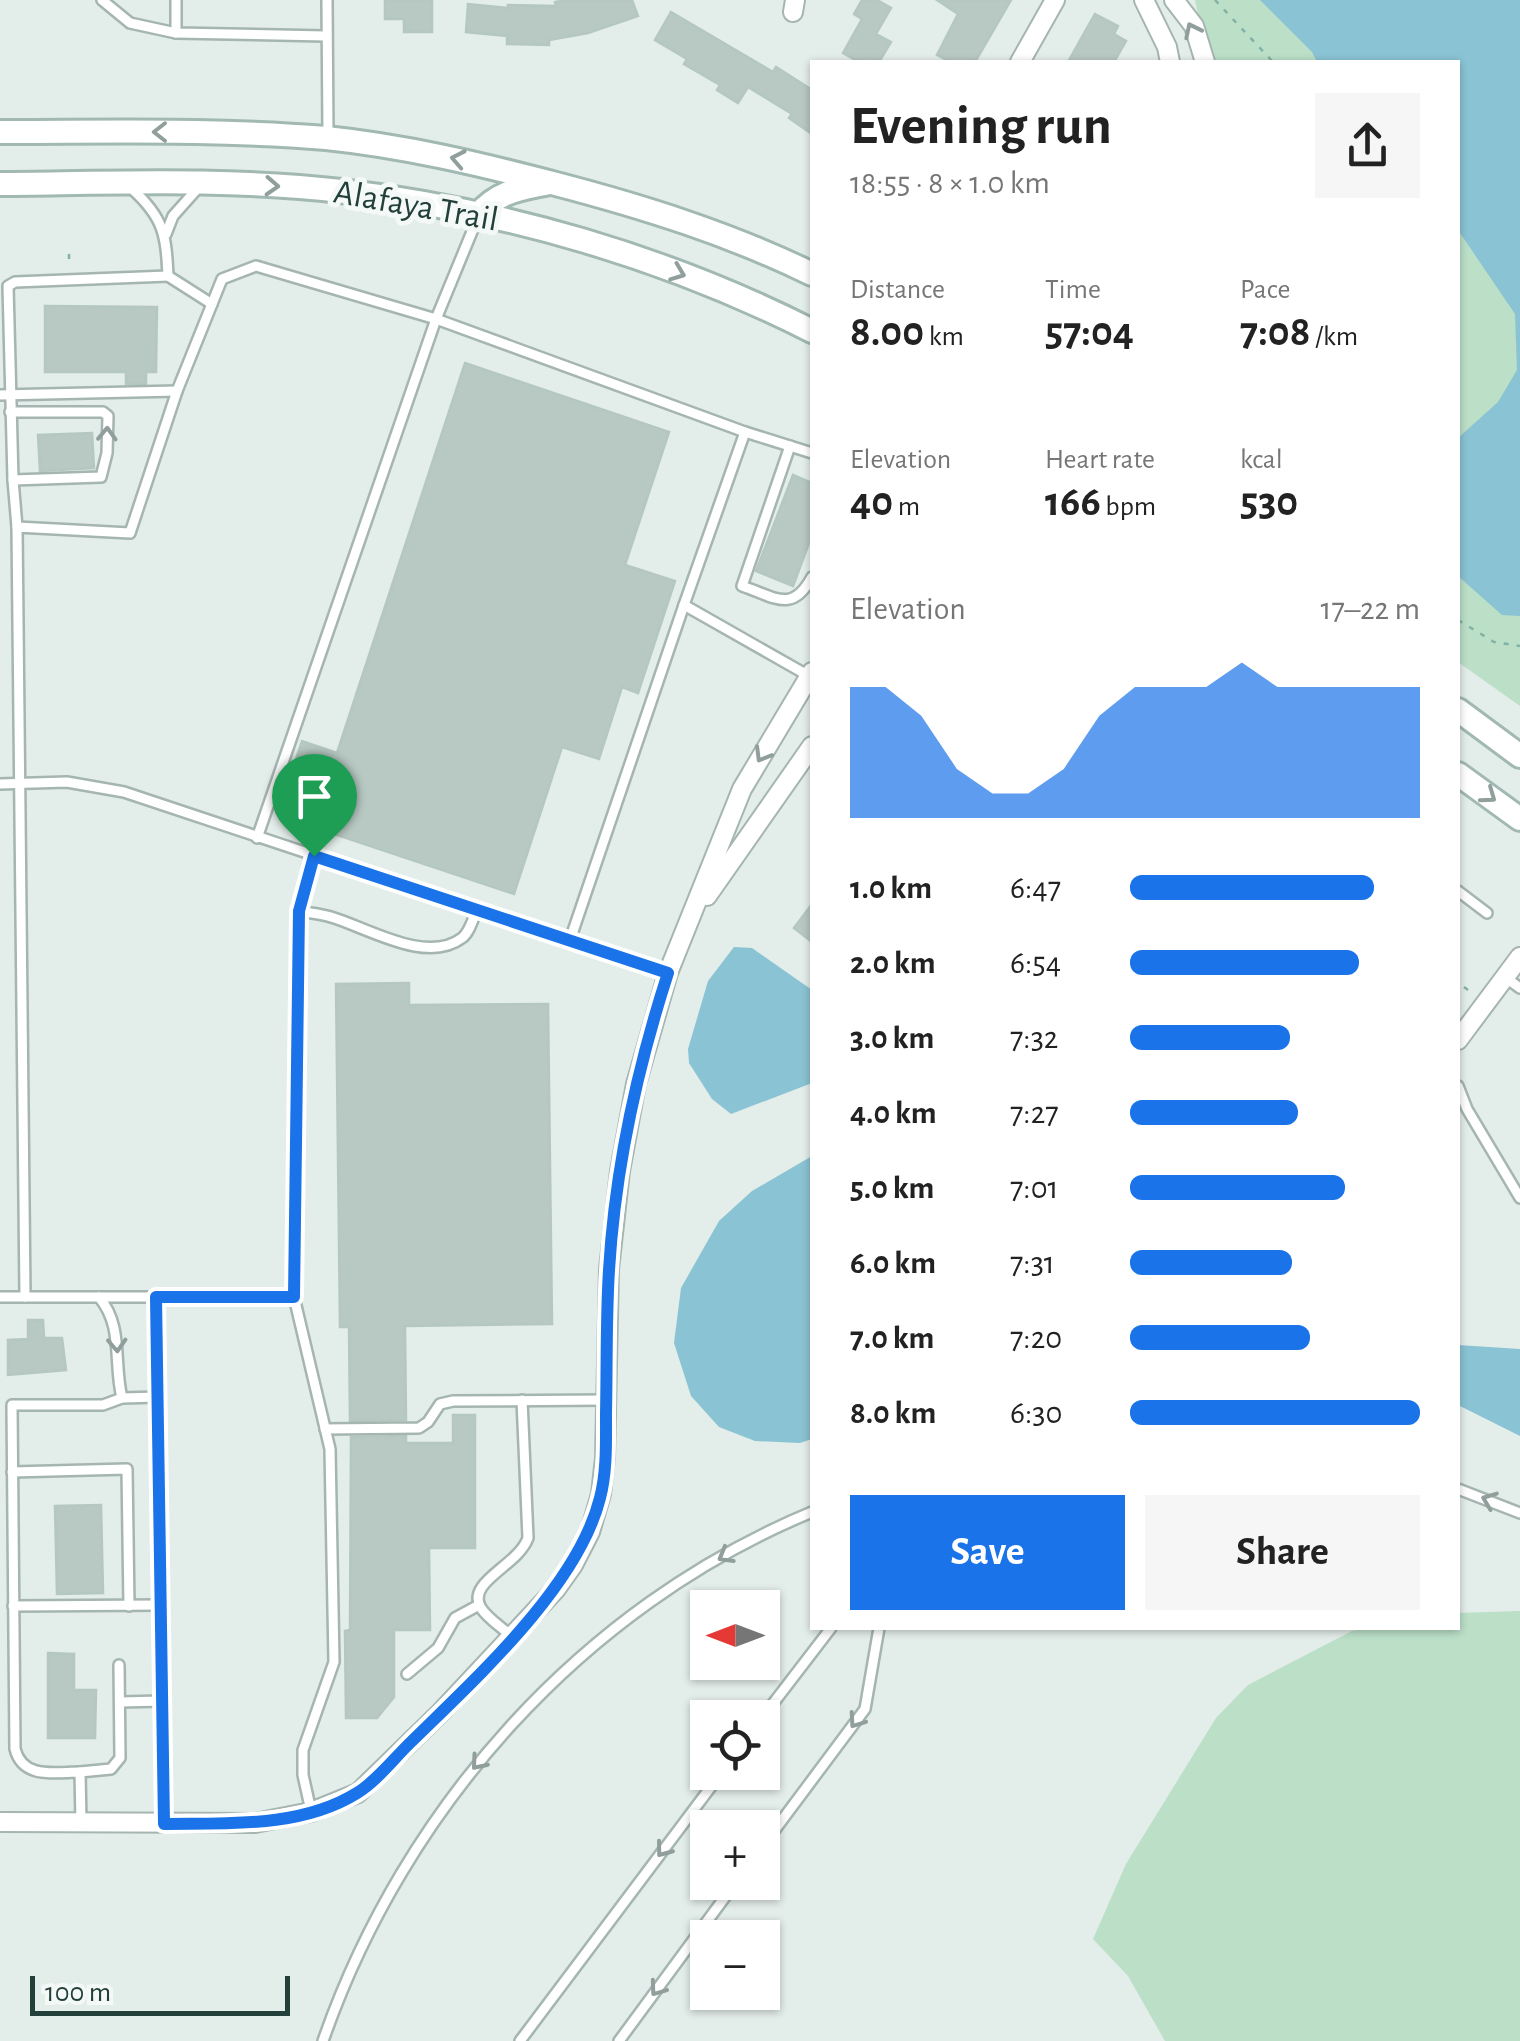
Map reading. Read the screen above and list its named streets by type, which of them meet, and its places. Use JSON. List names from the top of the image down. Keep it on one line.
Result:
{"streets":{"main road":["Alafaya Trail"]},"scale_bar":"100 m","north":"left","page":{"heading":["Evening run","18:55 · 8 × 1.0 km"],"stats":[["Distance","8.00 km"],["Time","57:04"],["Pace","7:08 /km"],["Elevation","40 m"],["Heart rate","166 bpm"],["kcal","530"]],"chart":["Elevation","17–22 m"],"list":[{"name":"1.0 km","note":"6:47"},{"name":"2.0 km","note":"6:54"},{"name":"3.0 km","note":"7:32"},{"name":"4.0 km","note":"7:27"},{"name":"5.0 km","note":"7:01"},{"name":"6.0 km","note":"7:31"},{"name":"7.0 km","note":"7:20"},{"name":"8.0 km","note":"6:30"}],"buttons":["Save","Share"],"map_buttons":["+","−"],"scale":"100 m"}}
